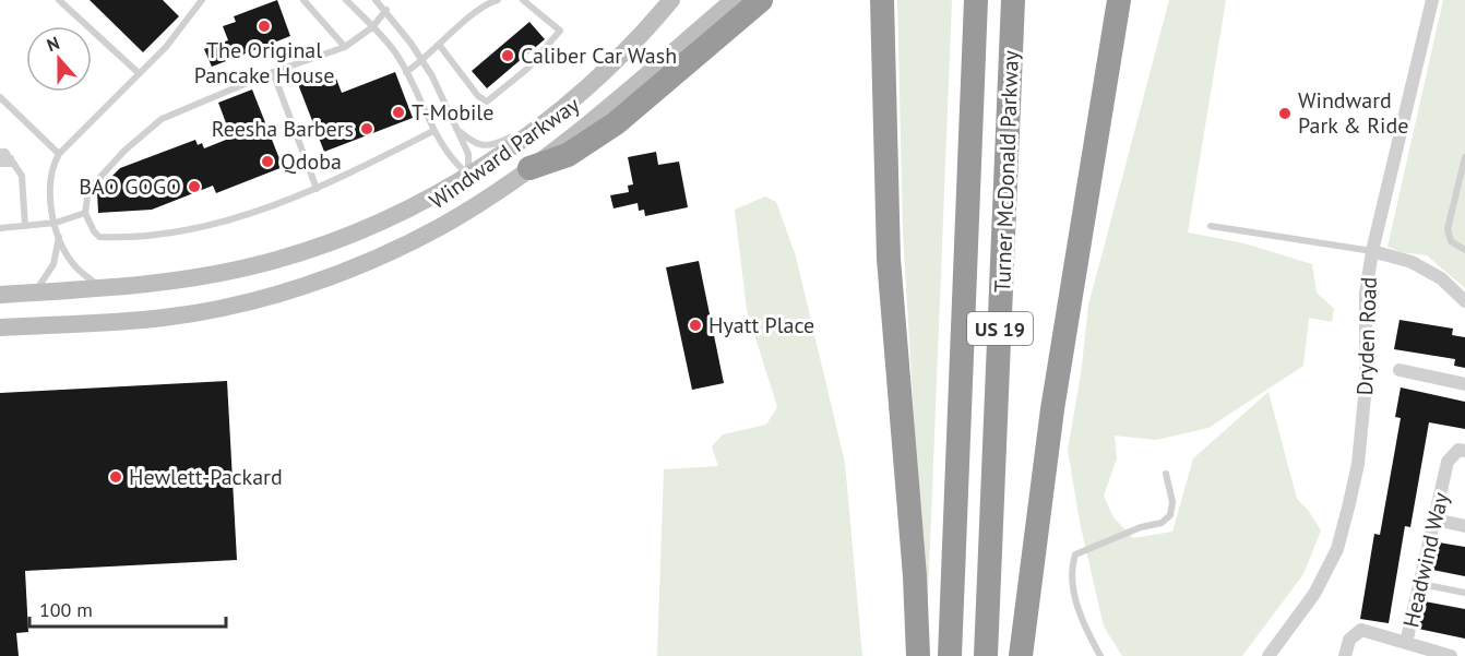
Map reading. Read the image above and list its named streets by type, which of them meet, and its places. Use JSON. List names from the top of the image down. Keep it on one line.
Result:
{"streets":{"highway":["Turner McDonald Parkway","US 19"],"main road":["Windward Parkway"],"street":["Dryden Road","Headwind Way"]},"places":["The Original Pancake House","Caliber Car Wash","T-Mobile","Windward Park & Ride","Reesha Barbers","Qdoba","BAO GOGO","Hyatt Place","Hewlett-Packard"],"scale_bar":"100 m","north":"top"}
